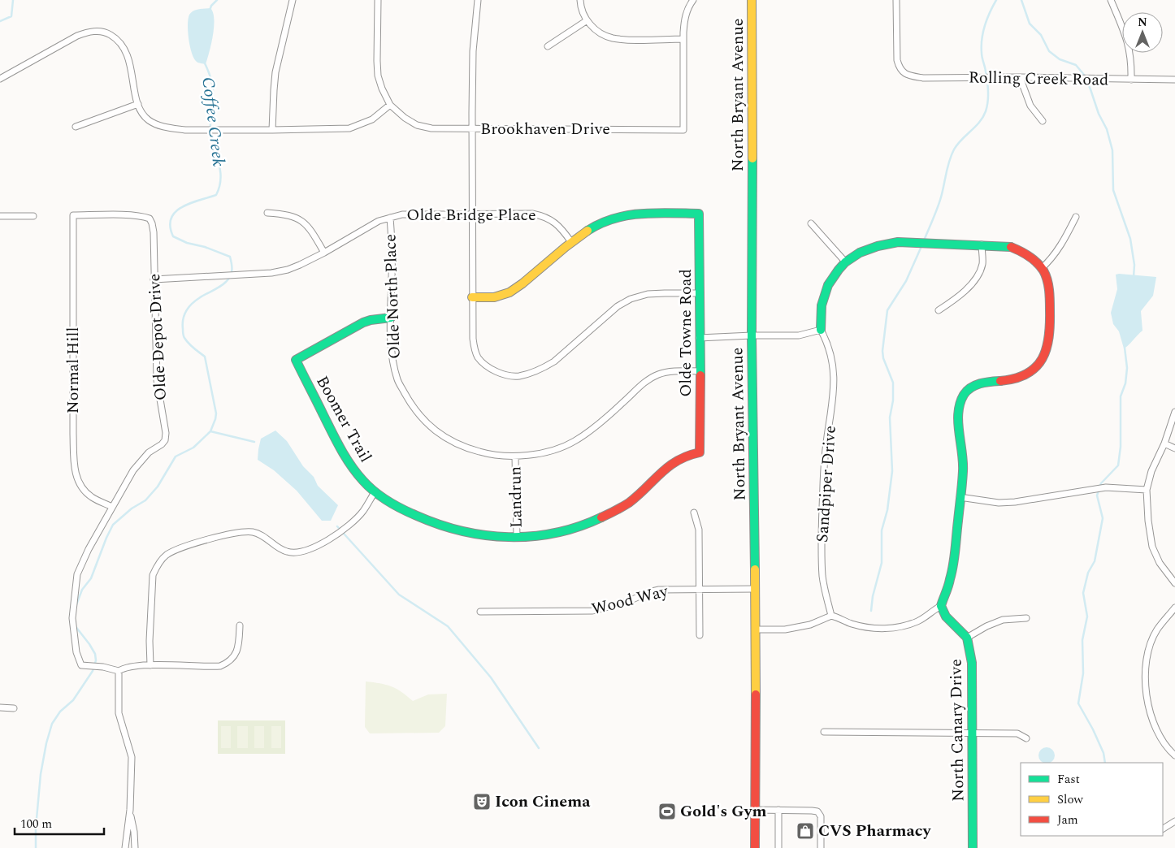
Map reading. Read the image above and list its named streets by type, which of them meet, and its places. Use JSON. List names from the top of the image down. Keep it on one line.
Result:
{"streets":{"street":["Rolling Creek Road","North Bryant Avenue","Brookhaven Drive","Olde Bridge Place","Olde North Place","Olde Towne Road","Olde Depot Drive","Normal Hill","Boomer Trail","Sandpiper Drive","Landrun","Wood Way","North Canary Drive"]},"crossings":[["North Bryant Avenue","Wood Way"],["Olde Bridge Place","Olde North Place"],["Olde Bridge Place","Olde Towne Road"],["Olde Bridge Place","Olde Depot Drive"],["Olde North Place","Olde Towne Road"],["Olde North Place","Boomer Trail"],["Olde North Place","Landrun"],["Olde Towne Road","Boomer Trail"],["Olde Depot Drive","Normal Hill"],["Boomer Trail","Landrun"]],"water":["Coffee Creek"],"places":{"theatre":["Icon Cinema"],"sports":["Gold's Gym"],"shop":["CVS Pharmacy"]},"legend":["Fast","Slow","Jam"],"scale_bar":"100 m","north":"top"}
